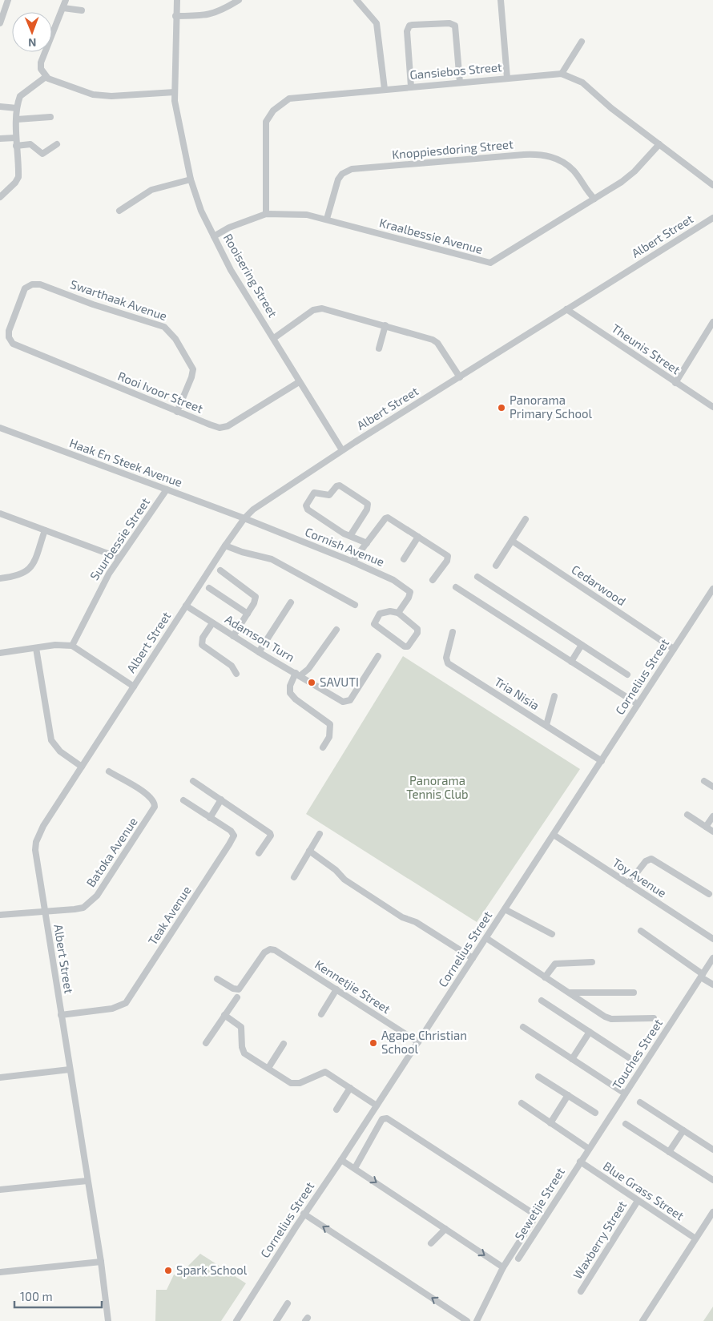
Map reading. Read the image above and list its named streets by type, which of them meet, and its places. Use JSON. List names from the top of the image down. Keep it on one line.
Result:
{"streets":{"street":["Gansiebos Street","Knoppiesdoring Street","Kraalbessie Avenue","Albert Street","Rooisering Street","Swarthaak Avenue","Theunis Street","Rooi Ivoor Street","Haak En Steek Avenue","Suurbessie Street","Cornish Avenue","Cedarwood","Adamson Turn","Cornelius Street","Tria Nisia","Batoka Avenue","Toy Avenue","Teak Avenue","Kennetjie Street","Touches Street","Blue Grass Street","Sewetjie Street","Waxberry Street"]},"crossings":[["Gansiebos Street","Kraalbessie Avenue"],["Knoppiesdoring Street","Kraalbessie Avenue"],["Kraalbessie Avenue","Rooisering Street"],["Albert Street","Rooisering Street"],["Albert Street","Theunis Street"],["Albert Street","Haak En Steek Avenue"],["Albert Street","Cornish Avenue"],["Albert Street","Adamson Turn"],["Albert Street","Batoka Avenue"],["Albert Street","Teak Avenue"],["Rooisering Street","Rooi Ivoor Street"],["Swarthaak Avenue","Rooi Ivoor Street"],["Haak En Steek Avenue","Suurbessie Street"],["Haak En Steek Avenue","Cornish Avenue"],["Cedarwood","Cornelius Street"],["Cornelius Street","Tria Nisia"],["Cornelius Street","Toy Avenue"],["Cornelius Street","Kennetjie Street"],["Touches Street","Blue Grass Street"],["Touches Street","Sewetjie Street"],["Blue Grass Street","Sewetjie Street"],["Blue Grass Street","Waxberry Street"]],"parks":["Panorama Tennis Club"],"places":["Panorama Primary School","SAVUTI","Agape Christian School","Spark School"],"scale_bar":"100 m","north":"bottom"}
